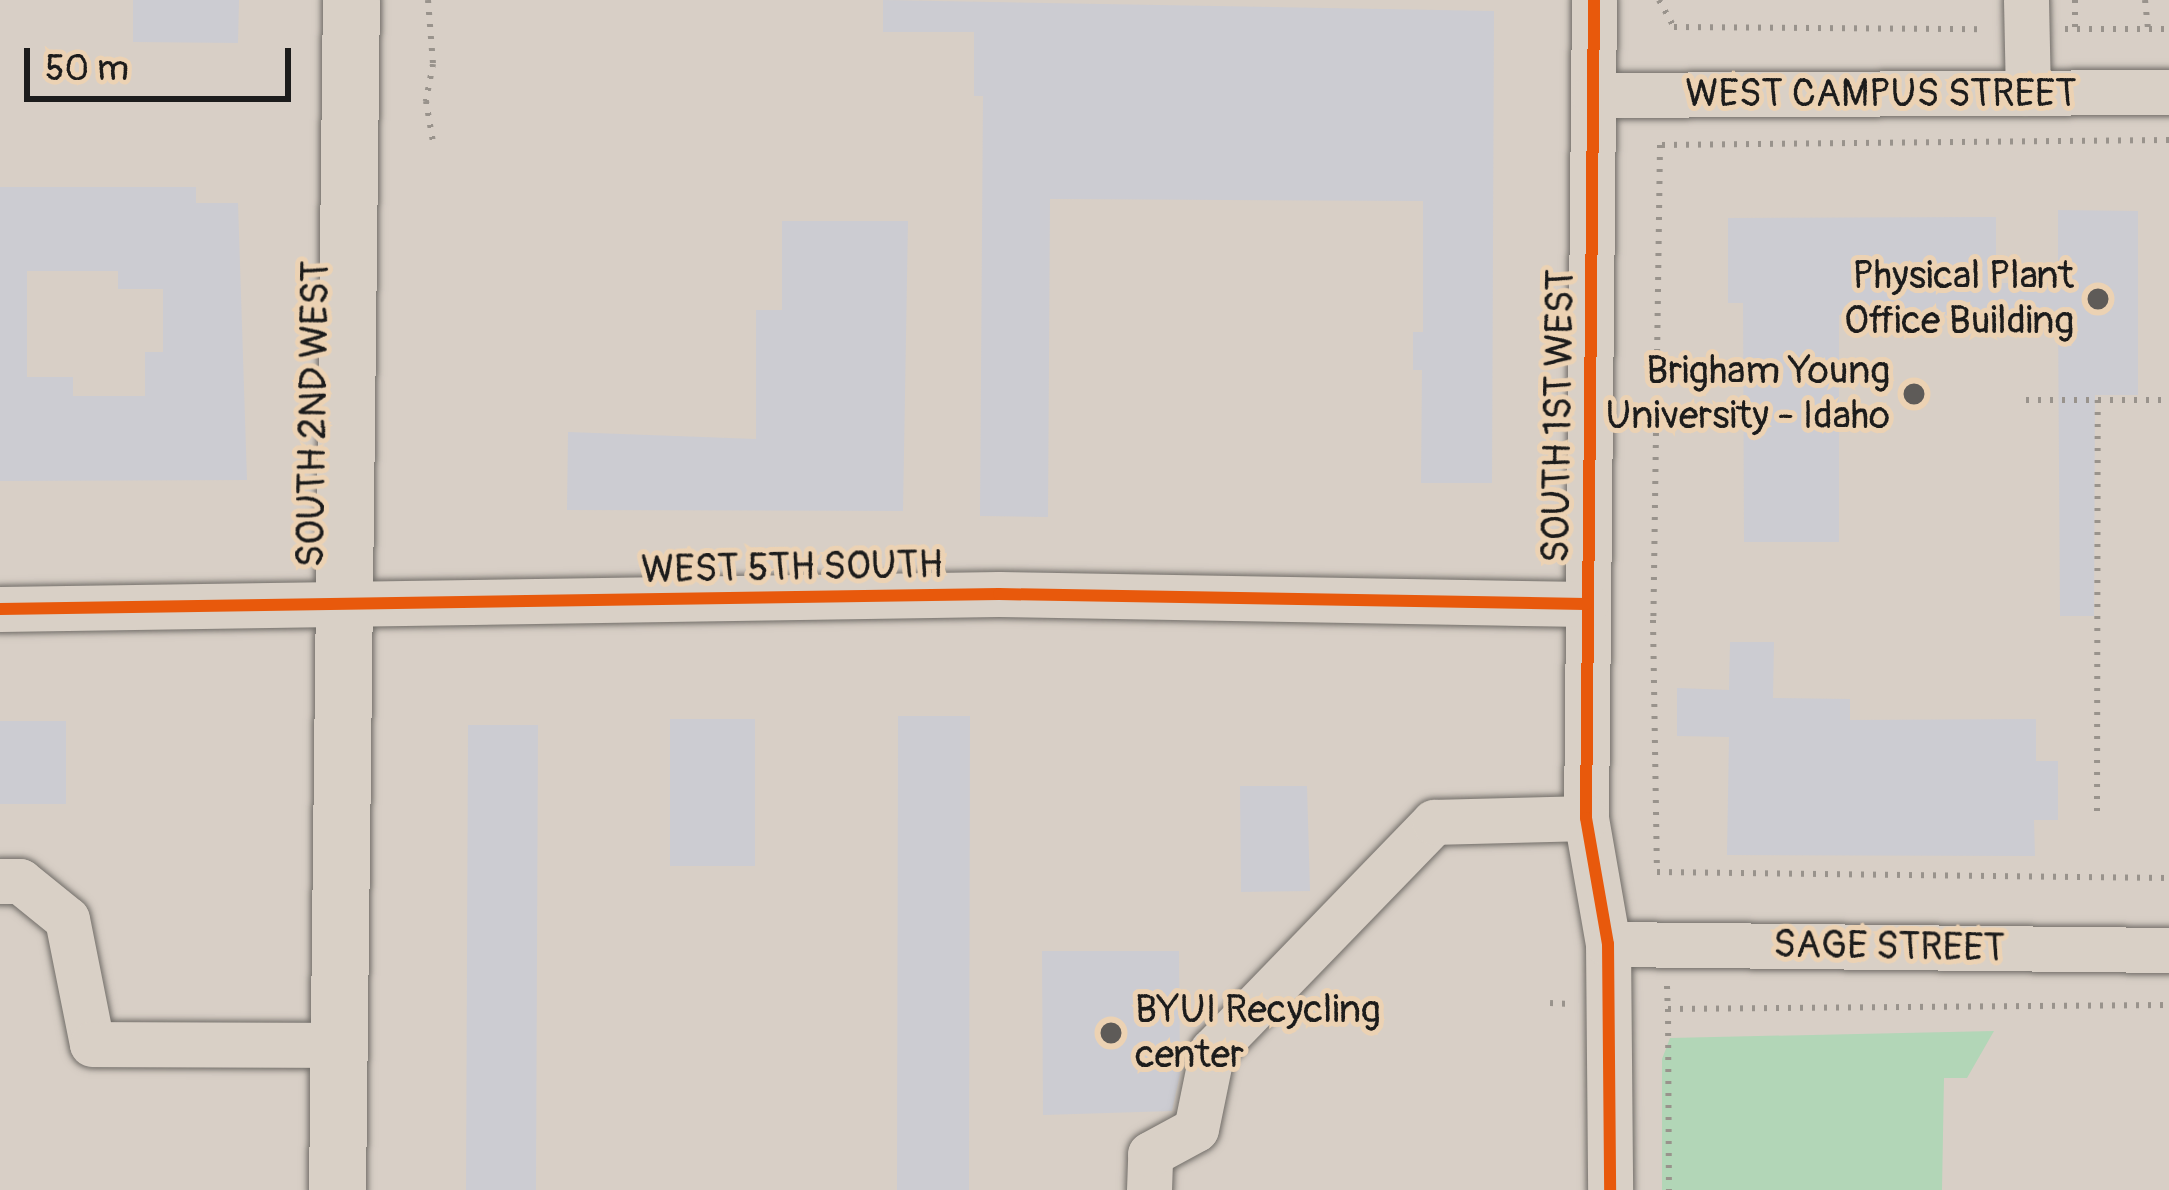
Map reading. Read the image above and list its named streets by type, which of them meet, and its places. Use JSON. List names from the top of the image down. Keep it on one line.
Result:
{"streets":{"main road":["SOUTH 2ND WEST"],"street":["WEST CAMPUS STREET","SOUTH 1ST WEST","WEST 5TH SOUTH","SAGE STREET"]},"crossings":[["WEST CAMPUS STREET","SOUTH 1ST WEST"],["SOUTH 2ND WEST","WEST 5TH SOUTH"],["SOUTH 1ST WEST","WEST 5TH SOUTH"],["SOUTH 1ST WEST","SAGE STREET"]],"places":["Physical Plant Office Building","Brigham Young University - Idaho","BYUI Recycling center"],"scale_bar":"50 m"}
